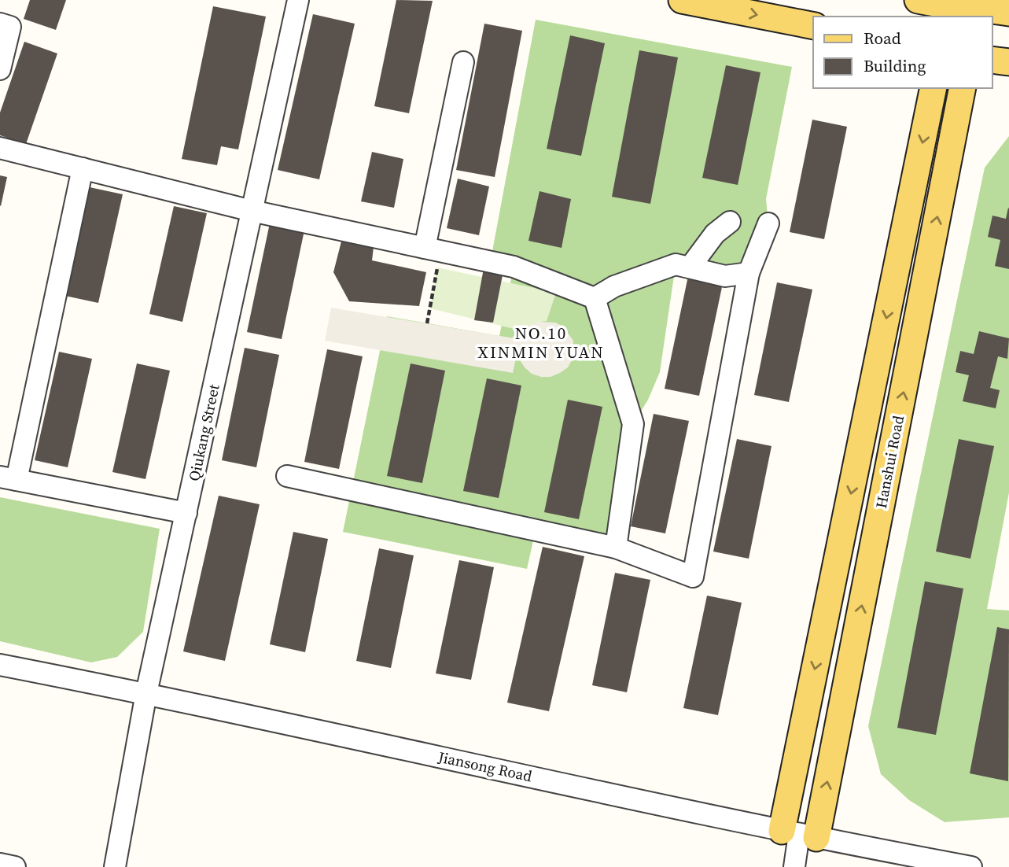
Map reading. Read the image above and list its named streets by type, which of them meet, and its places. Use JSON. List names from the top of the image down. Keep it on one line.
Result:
{"streets":{"main road":["Hanshui Road"],"street":["Qiukang Street","Jiansong Road"]},"crossings":[["Qiukang Street","Jiansong Road"],["Hanshui Road","Jiansong Road"]],"districts":["NO.10 XINMIN YUAN"],"legend":["Road","Building"]}
